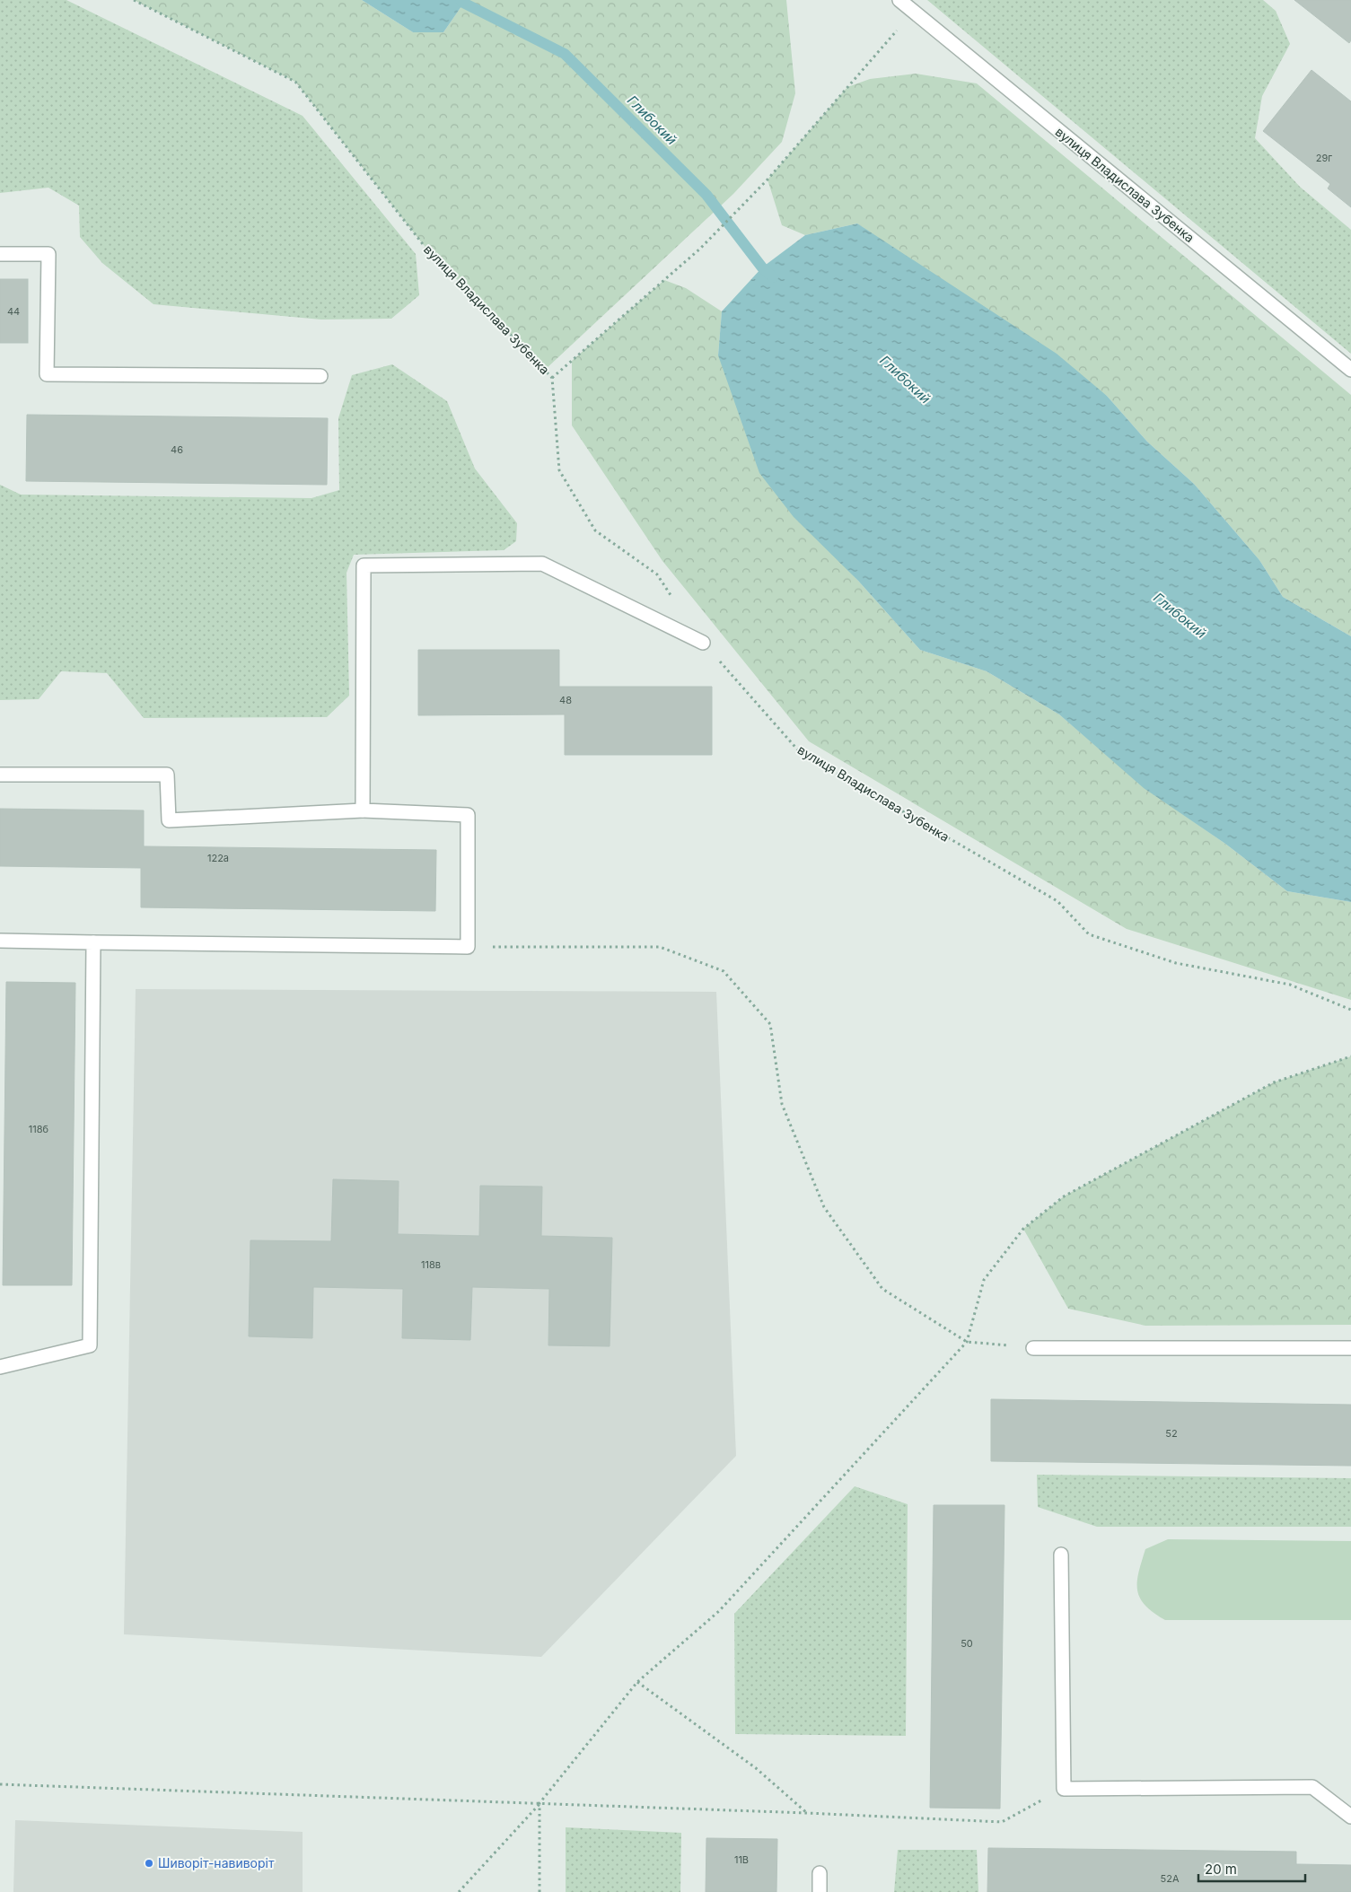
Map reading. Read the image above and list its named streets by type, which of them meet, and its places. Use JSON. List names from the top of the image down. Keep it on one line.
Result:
{"streets":{"street":["вулиця Владислава Зубенка"]},"water":["Глибокий"],"places":["Шиворіт-навиворіт"],"house_numbers":["29г","44","46","48","122а","118б","118в","52","50","11В","52А"],"scale_bar":"20 m"}
